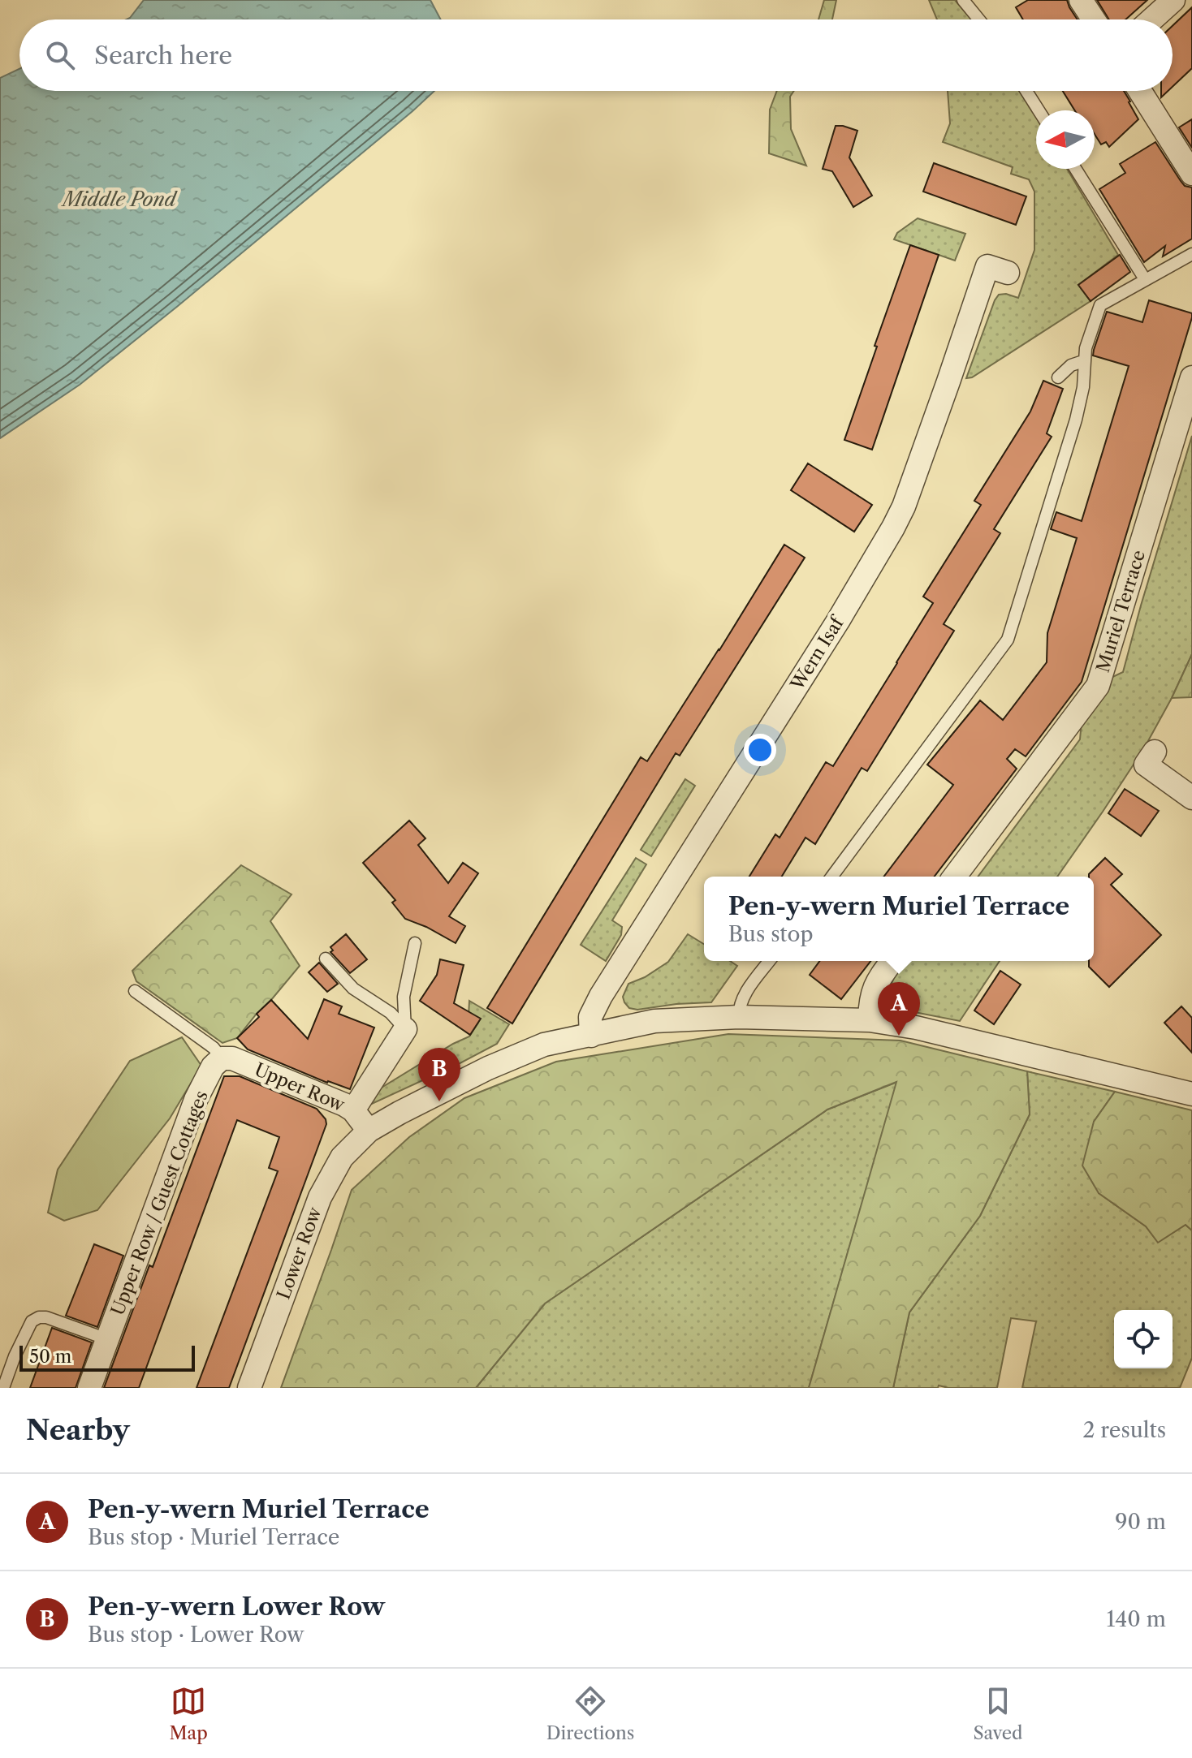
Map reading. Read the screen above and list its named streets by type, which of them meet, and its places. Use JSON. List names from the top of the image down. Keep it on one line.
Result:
{"streets":{"street":["Muriel Terrace","Wern Isaf","Upper Row","Upper Row / Guest Cottages","Lower Row"]},"crossings":[["Wern Isaf","Lower Row"],["Upper Row","Upper Row / Guest Cottages"],["Upper Row","Lower Row"]],"water":["Middle Pond"],"scale_bar":"50 m","north":"left","page":{"search":"Search here","popup":["Pen-y-wern Muriel Terrace","Bus stop"],"pins":["A","B"],"scale":"50 m","heading":["Nearby","2 results"],"list":[{"mark":"A","name":"Pen-y-wern Muriel Terrace","note":"Bus stop · Muriel Terrace","value":"90 m"},{"mark":"B","name":"Pen-y-wern Lower Row","note":"Bus stop · Lower Row","value":"140 m"}],"nav":["Map","Directions","Saved"]}}
